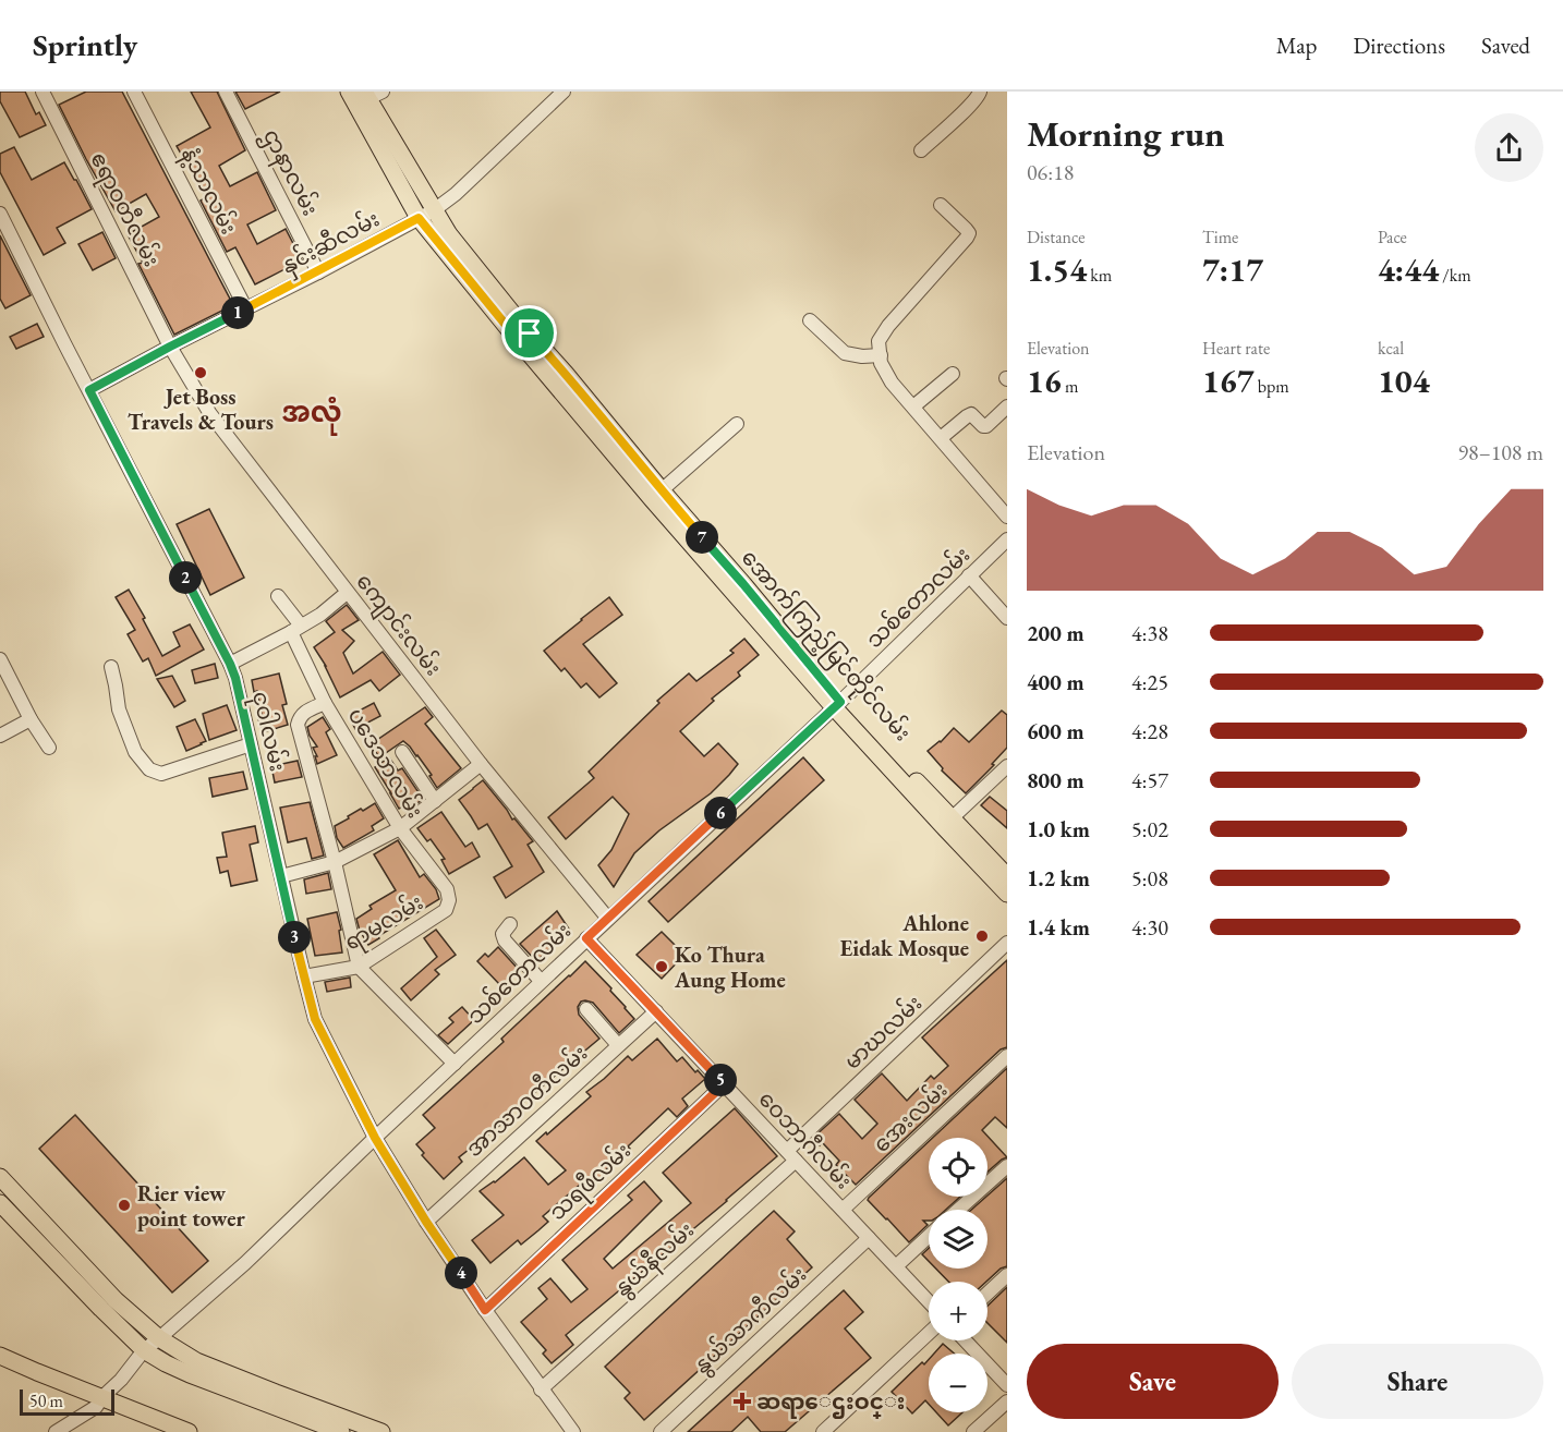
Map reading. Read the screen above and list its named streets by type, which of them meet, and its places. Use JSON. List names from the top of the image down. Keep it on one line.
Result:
{"streets":{"main road":["အောက်ကြည့်မြင်တိုင်လမ်း"],"street":["ဌာနာလမ်း","နံ့သာလမ်း","ဧရာဝတီလမ်း","နှင်းဆီလမ်း","သစ်တောလမ်း","ကျောင်းလမ်း","ငုဝါလမ်း","ပဒေသာလမ်း","ရာမလမ်း","မာဃလမ်း","အာသာဝတီလမ်း","အေးလမ်း","ဝေဘာဂီလမ်း","သရဖီလမ်း","နွယ်နီလမ်း","နွယ်သာကီလမ်း"]},"crossings":[["ဌာနာလမ်း","နှင်းဆီလမ်း"],["နံ့သာလမ်း","နှင်းဆီလမ်း"],["ဧရာဝတီလမ်း","နှင်းဆီလမ်း"],["ဧရာဝတီလမ်း","ကျောင်းလမ်း"],["နှင်းဆီလမ်း","ကျောင်းလမ်း"],["နှင်းဆီလမ်း","အောက်ကြည့်မြင်တိုင်လမ်း"],["နှင်းဆီလမ်း","ငုဝါလမ်း"],["သစ်တောလမ်း","ကျောင်းလမ်း"],["သစ်တောလမ်း","အောက်ကြည့်မြင်တိုင်လမ်း"],["သစ်တောလမ်း","ငုဝါလမ်း"],["သစ်တောလမ်း","ဝေဘာဂီလမ်း"],["ငုဝါလမ်း","ရာမလမ်း"],["ငုဝါလမ်း","အာသာဝတီလမ်း"],["ငုဝါလမ်း","သရဖီလမ်း"],["ငုဝါလမ်း","နွယ်နီလမ်း"],["ပဒေသာလမ်း","ရာမလမ်း"],["မာဃလမ်း","ဝေဘာဂီလမ်း"],["မာဃလမ်း","နွယ်နီလမ်း"],["အာသာဝတီလမ်း","ဝေဘာဂီလမ်း"],["အေးလမ်း","ဝေဘာဂီလမ်း"],["ဝေဘာဂီလမ်း","သရဖီလမ်း"],["ဝေဘာဂီလမ်း","နွယ်နီလမ်း"],["ဝေဘာဂီလမ်း","နွယ်သာကီလမ်း"]],"districts":["အလုံ"],"places":{"other":["Jet Boss Travels & Tours","Ahlone Eidak Mosque","Ko Thura Aung Home","Rier view point tower"],"health":["ဆရာေဌးဝင္း"]},"scale_bar":"50 m","page":{"header":"Sprintly","nav":["Map","Directions","Saved"],"heading":["Morning run","06:18"],"stats":[["Distance","1.54 km"],["Time","7:17"],["Pace","4:44 /km"],["Elevation","16 m"],["Heart rate","167 bpm"],["kcal","104"]],"pins":["1","7","2","6","3","5","4"],"chart":["Elevation","98–108 m"],"list":[{"name":"200 m","note":"4:38"},{"name":"400 m","note":"4:25"},{"name":"600 m","note":"4:28"},{"name":"800 m","note":"4:57"},{"name":"1.0 km","note":"5:02"},{"name":"1.2 km","note":"5:08"},{"name":"1.4 km","note":"4:30"}],"map_buttons":["+","−"],"buttons":["Save","Share"],"scale":"50 m"}}
